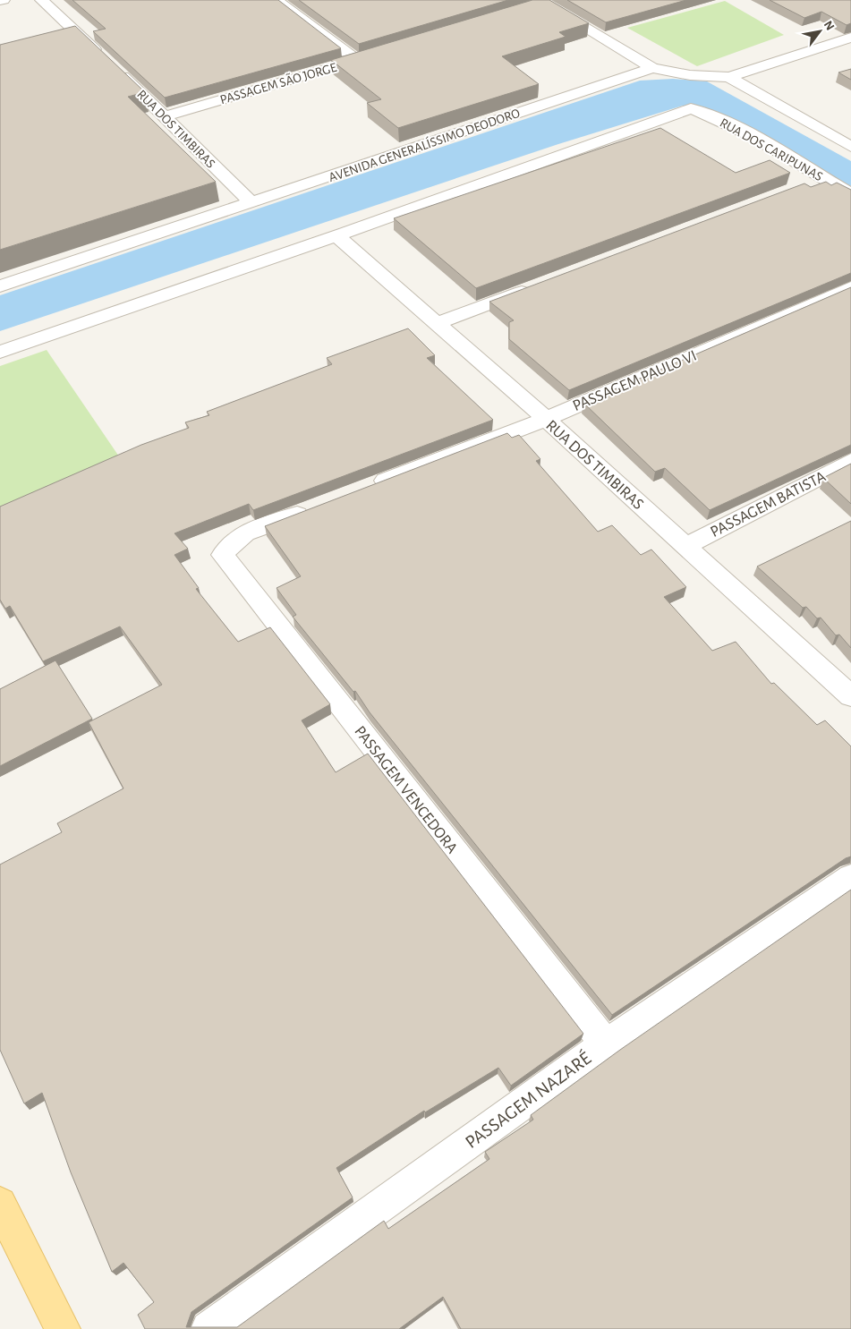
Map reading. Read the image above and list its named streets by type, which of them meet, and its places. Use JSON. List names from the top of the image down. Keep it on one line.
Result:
{"streets":{"street":["PASSAGEM SÃO JORGE","RUA DOS TIMBIRAS","AVENIDA GENERALÍSSIMO DEODORO","RUA DOS CARIPUNAS","PASSAGEM PAULO VI","PASSAGEM BATISTA","PASSAGEM VENCEDORA","PASSAGEM NAZARÉ"]},"crossings":[["PASSAGEM SÃO JORGE","RUA DOS TIMBIRAS"],["RUA DOS TIMBIRAS","AVENIDA GENERALÍSSIMO DEODORO"],["RUA DOS TIMBIRAS","RUA DOS CARIPUNAS"],["RUA DOS TIMBIRAS","PASSAGEM PAULO VI"],["RUA DOS TIMBIRAS","PASSAGEM BATISTA"],["PASSAGEM VENCEDORA","PASSAGEM NAZARÉ"]],"north":"top right"}
